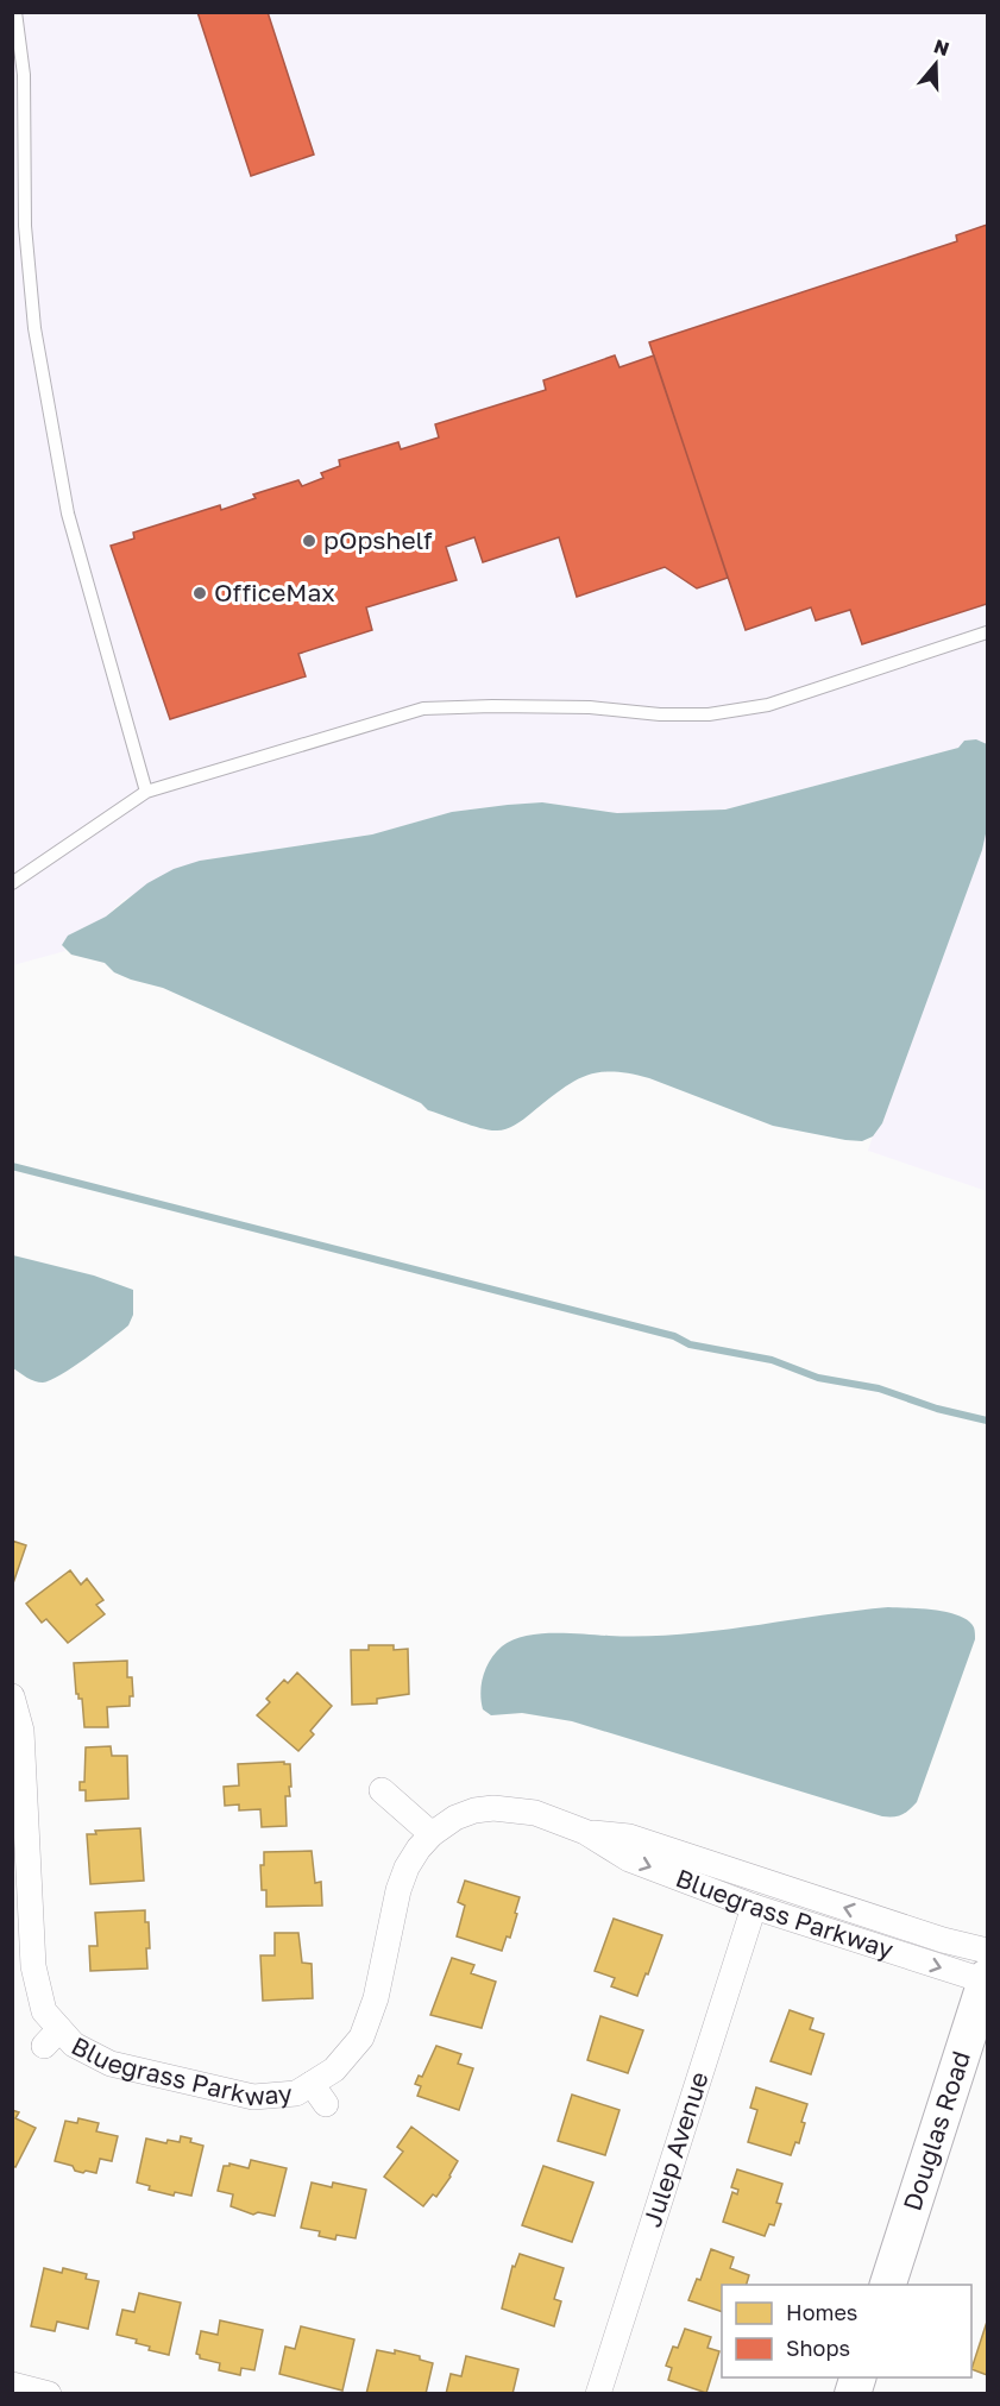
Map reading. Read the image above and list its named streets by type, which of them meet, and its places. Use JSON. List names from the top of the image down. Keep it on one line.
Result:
{"streets":{"street":["Bluegrass Parkway","Douglas Road","Julep Avenue"]},"crossings":[["Bluegrass Parkway","Douglas Road"],["Bluegrass Parkway","Julep Avenue"]],"places":["pOpshelf","OfficeMax"],"legend":["Homes","Shops"],"north":"top"}
